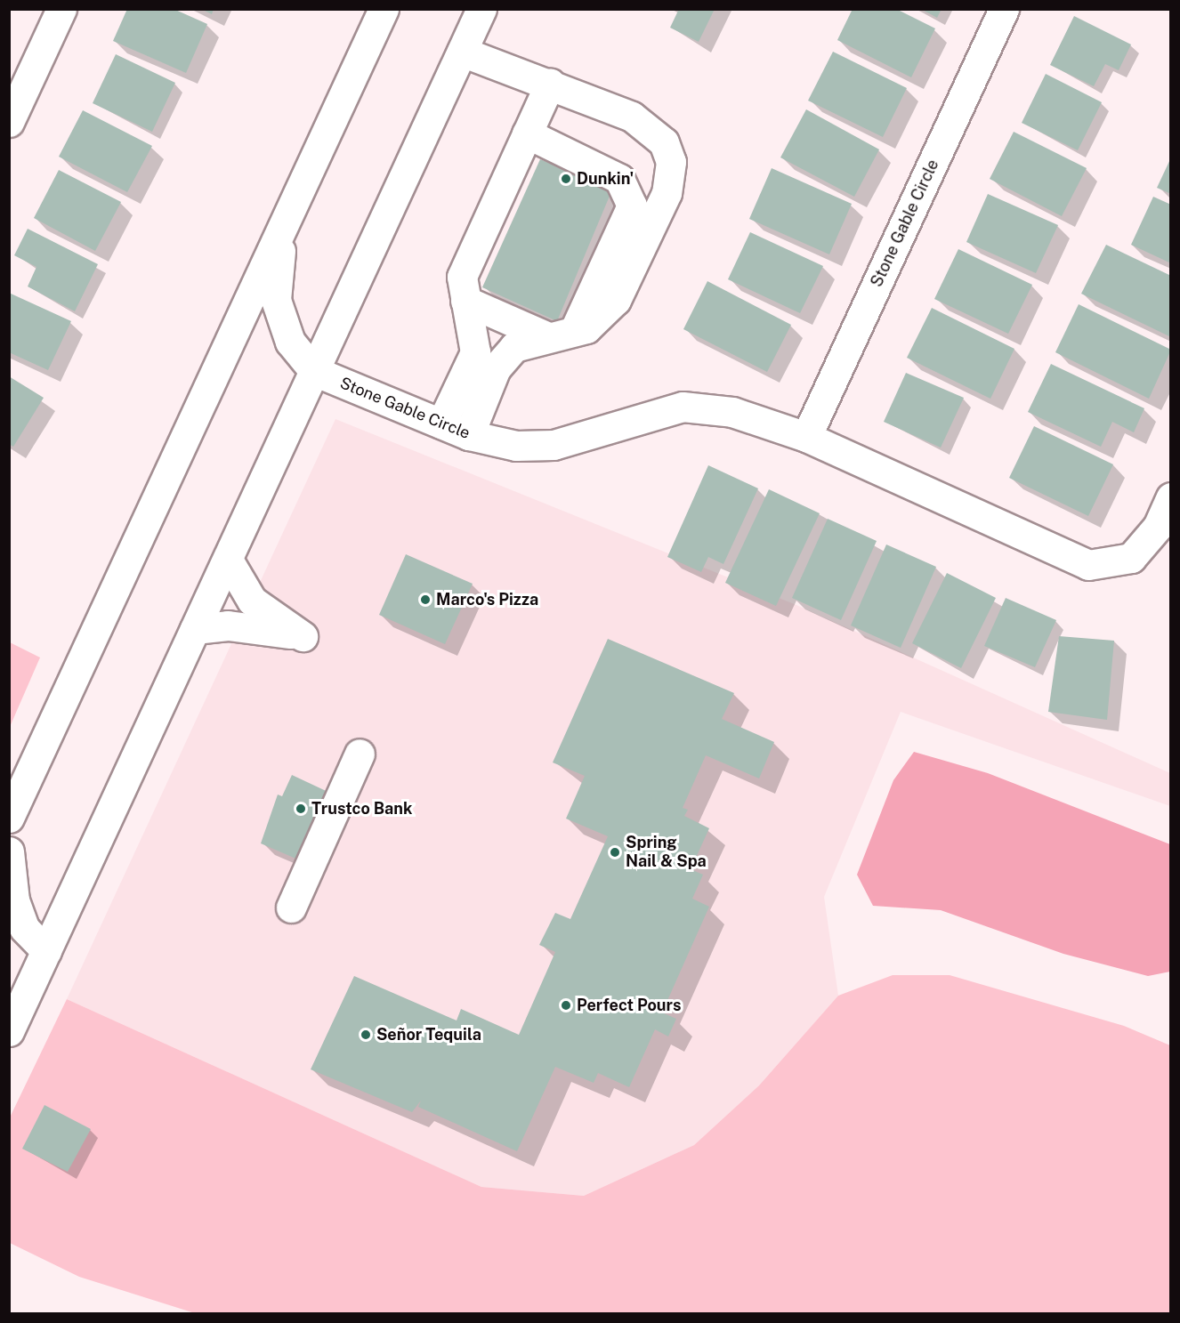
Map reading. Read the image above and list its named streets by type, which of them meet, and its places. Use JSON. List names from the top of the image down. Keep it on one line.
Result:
{"streets":{"main road":["Stone Gable Circle"]},"places":["Dunkin'","Marco's Pizza","Trustco Bank","Spring Nail & Spa","Perfect Pours","Señor Tequila"]}
